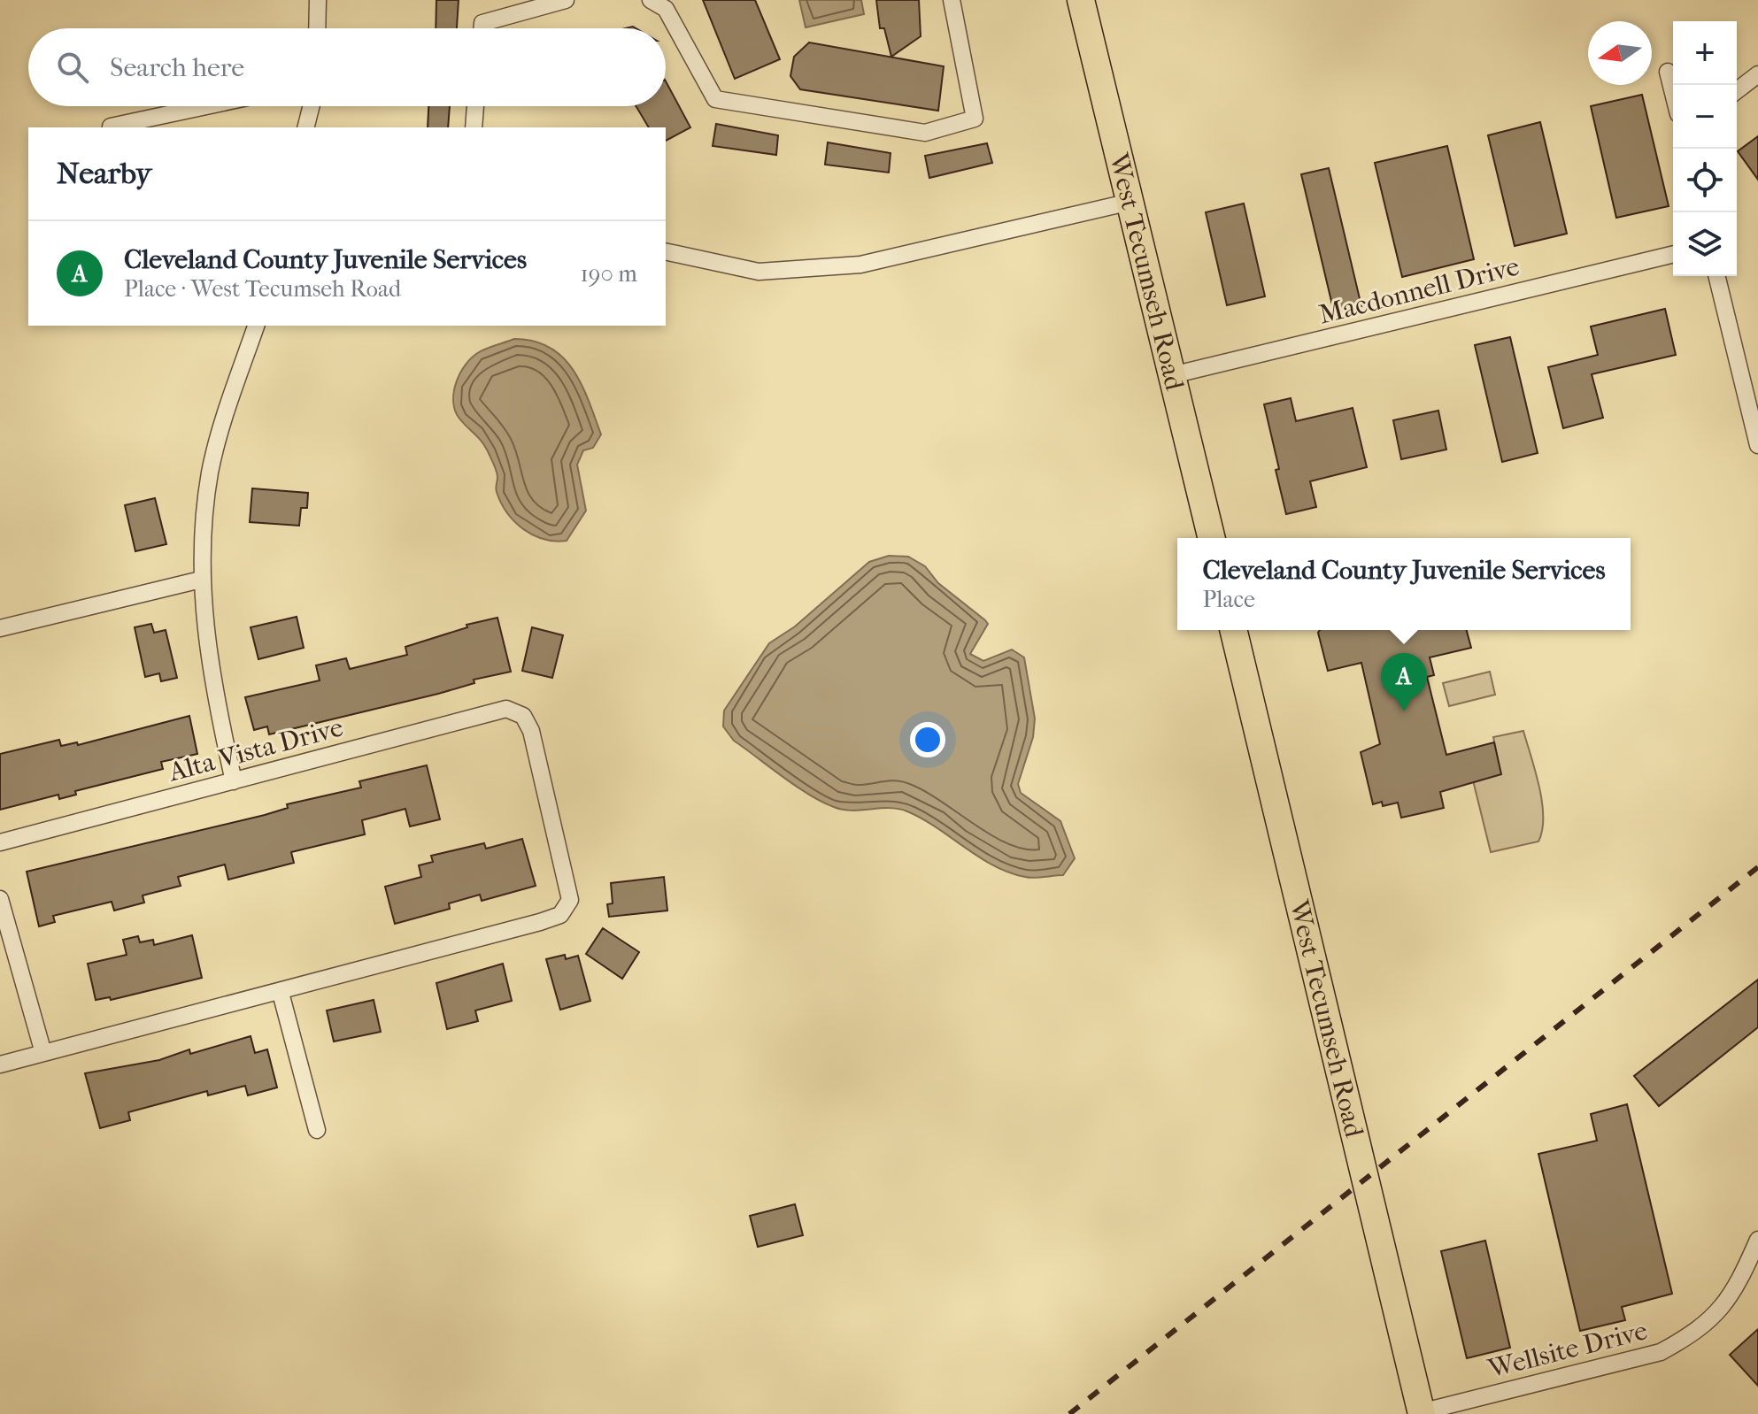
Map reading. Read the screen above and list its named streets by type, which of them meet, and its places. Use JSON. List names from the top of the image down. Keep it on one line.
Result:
{"streets":{"main road":["West Tecumseh Road"],"street":["Macdonnell Drive","Alta Vista Drive","Wellsite Drive"]},"crossings":[["West Tecumseh Road","Macdonnell Drive"],["West Tecumseh Road","Wellsite Drive"]],"north":"left","page":{"map_buttons":["+","−"],"search":"Search here","heading":"Nearby","list":[{"mark":"A","name":"Cleveland County Juvenile Services","note":"Place · West Tecumseh Road","value":"190 m"}],"popup":["Cleveland County Juvenile Services","Place"],"pins":"A"}}
